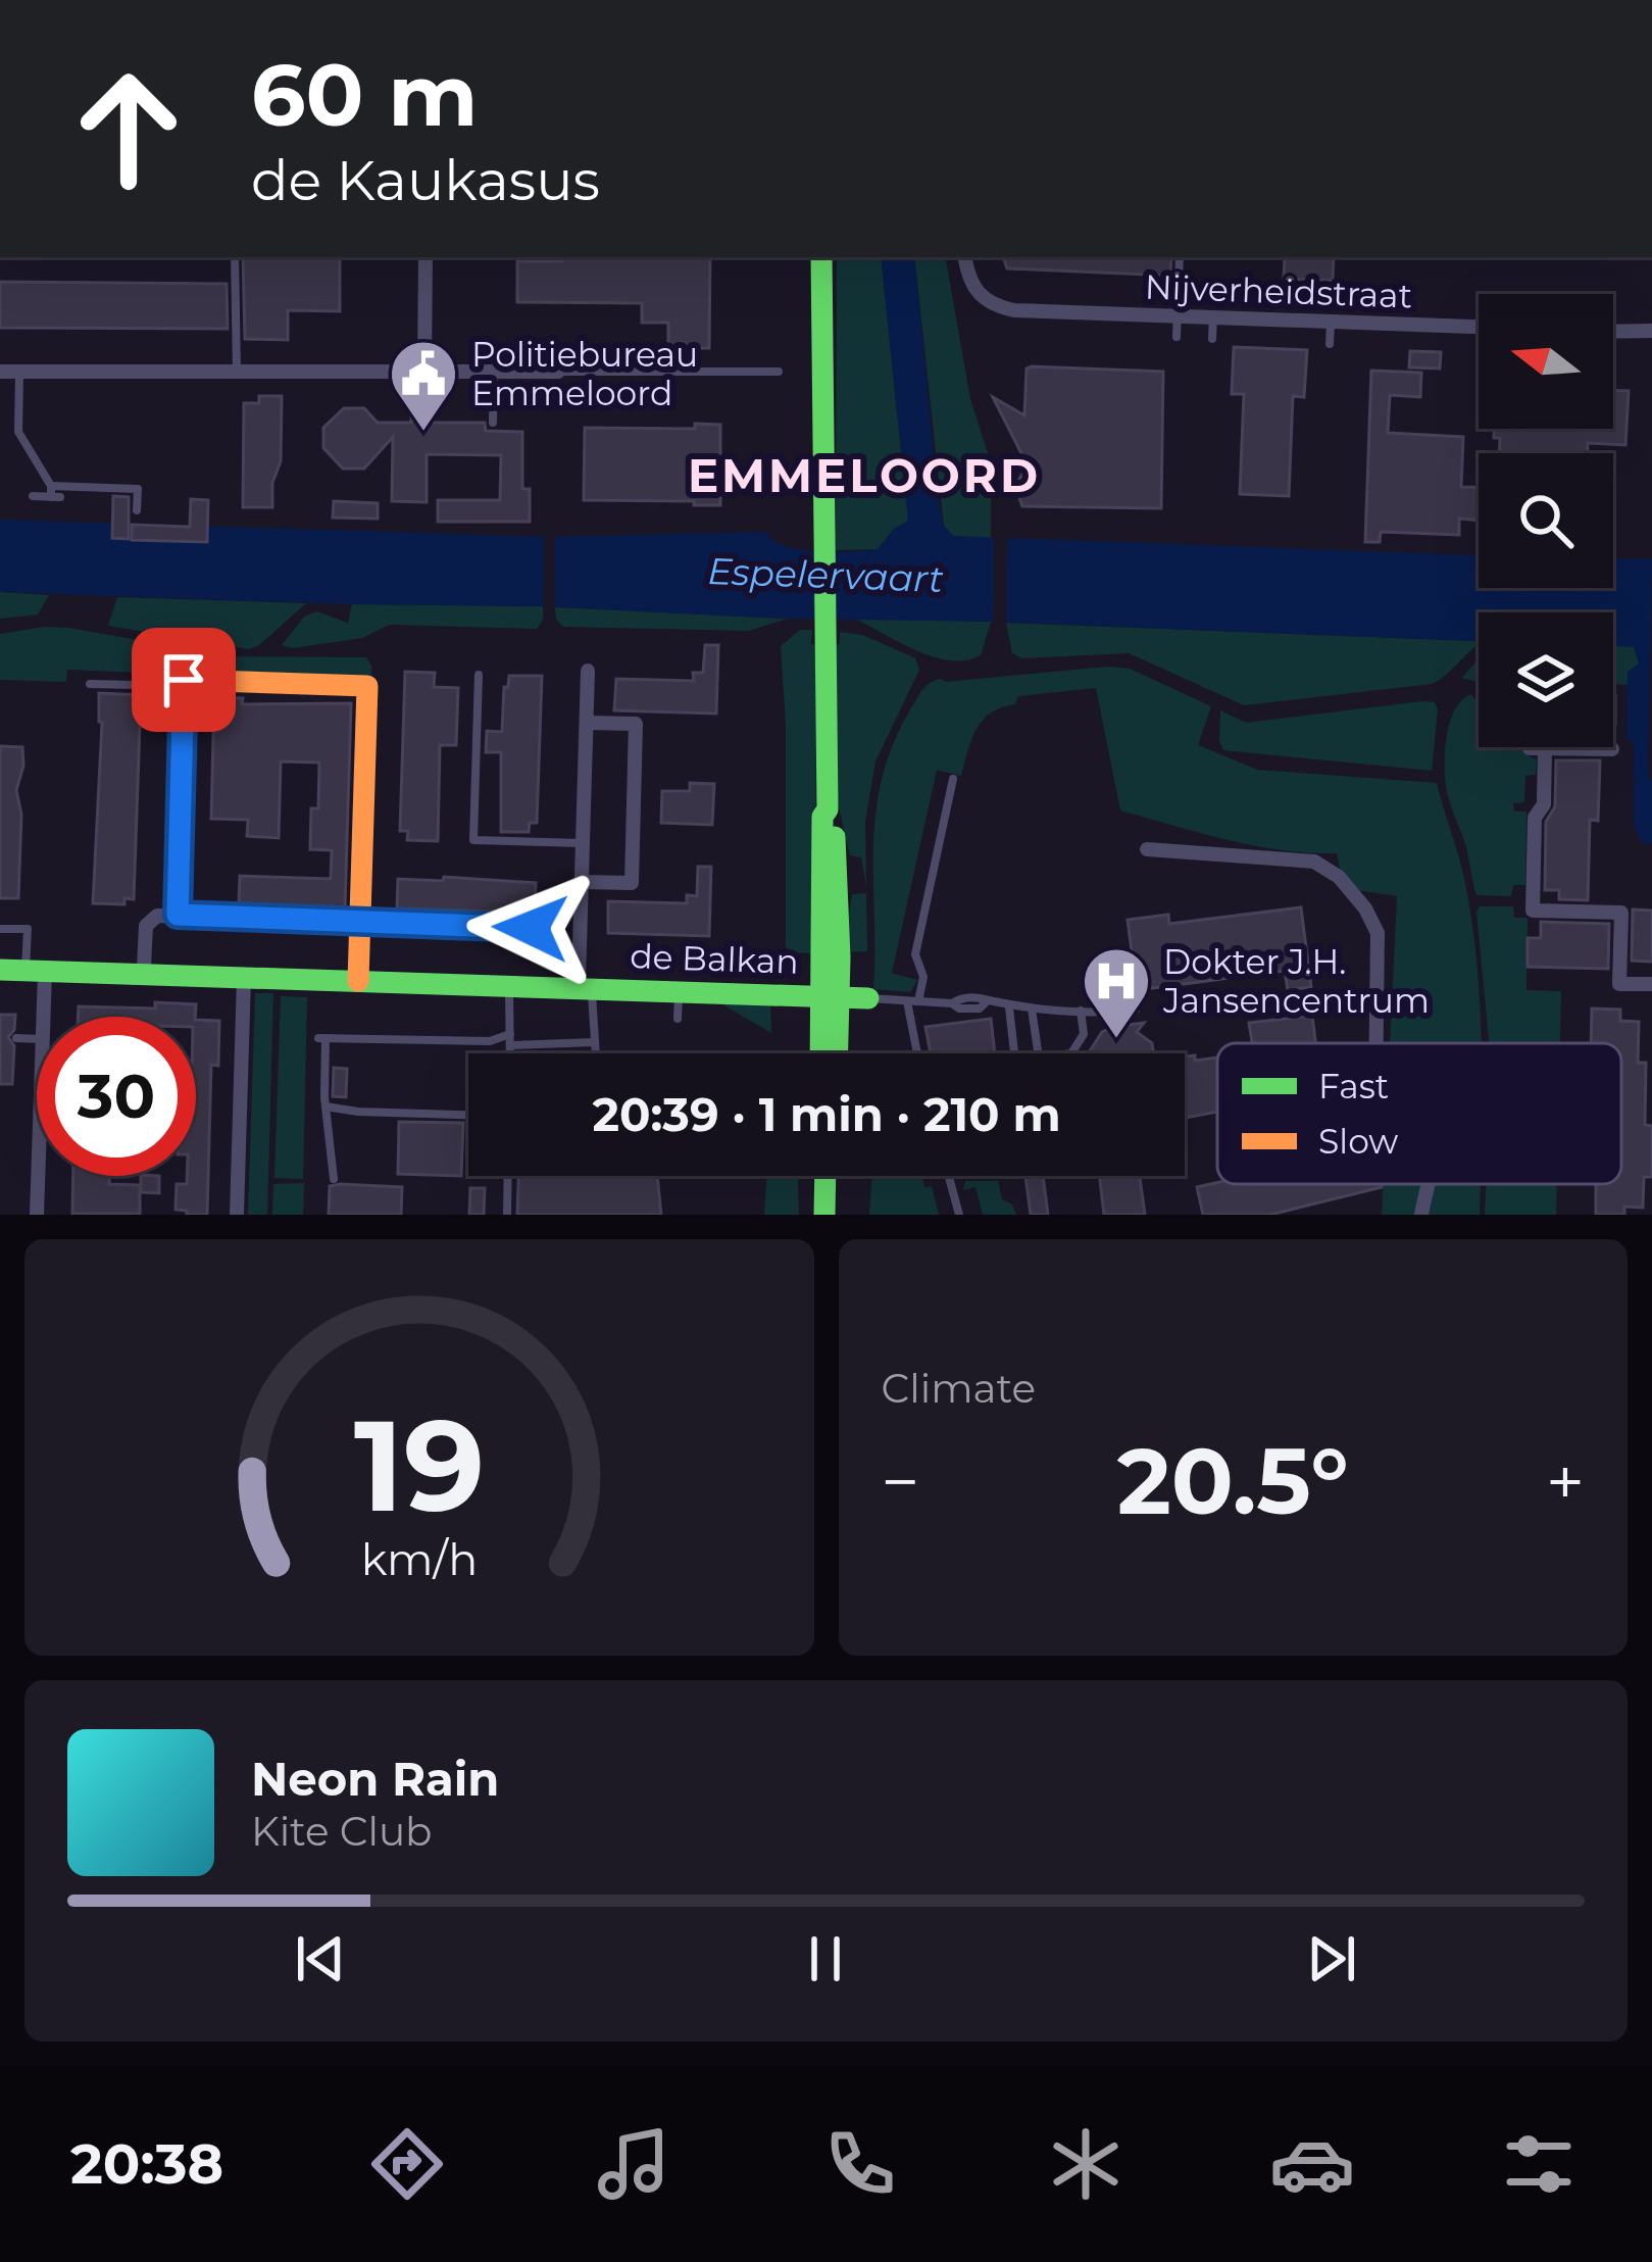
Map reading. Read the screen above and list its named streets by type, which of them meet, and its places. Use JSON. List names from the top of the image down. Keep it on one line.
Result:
{"streets":{"street":["Nijverheidstraat","de Balkan"]},"districts":["EMMELOORD"],"water":["Espelervaart"],"places":{"public building":["Politiebureau Emmeloord"],"hospital":["Dokter J.H. Jansencentrum"]},"legend":["Fast","Slow"],"north":"left","page":{"turn":["60 m","de Kaukasus"],"limit":"30","trip":"20:39 · 1 min · 210 m","tile":"Climate","heat":["−","20.5°","+"],"song":["Neon Rain","Kite Club"],"tabs":"20:38","gauge":["19","km/h"]}}
